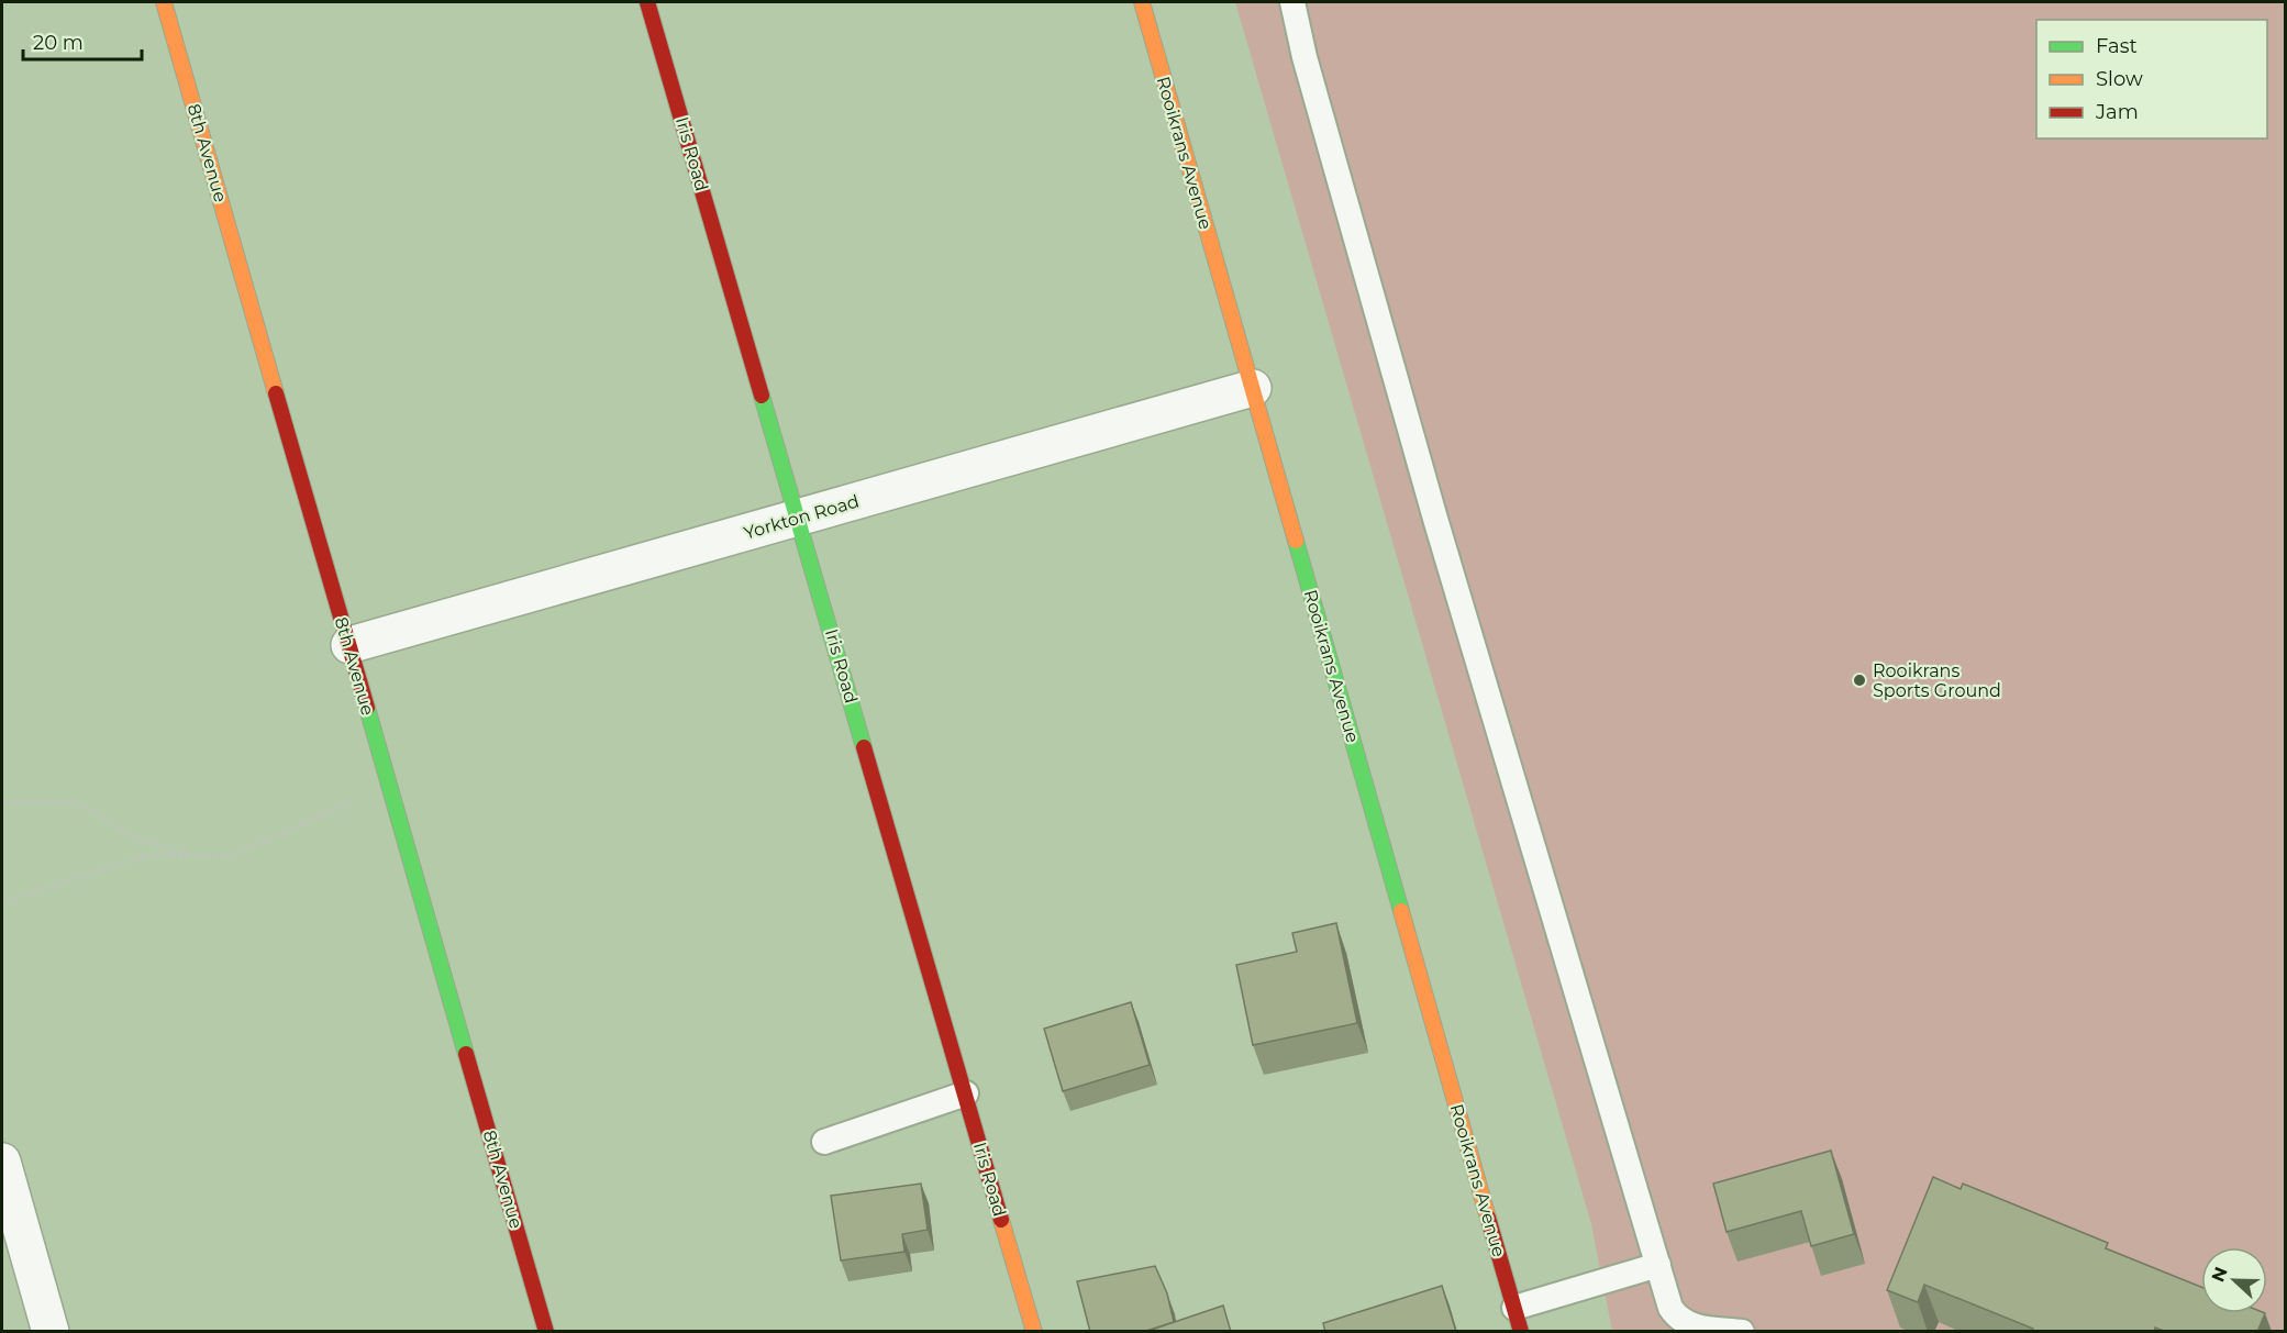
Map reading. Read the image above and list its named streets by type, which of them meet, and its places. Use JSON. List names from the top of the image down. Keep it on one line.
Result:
{"streets":{"street":["8th Avenue","Rooikrans Avenue","Iris Road","Yorkton Road"]},"crossings":[["8th Avenue","Yorkton Road"],["Rooikrans Avenue","Yorkton Road"],["Iris Road","Yorkton Road"]],"places":["Rooikrans Sports Ground"],"legend":["Fast","Slow","Jam"],"scale_bar":"20 m","north":"left"}
